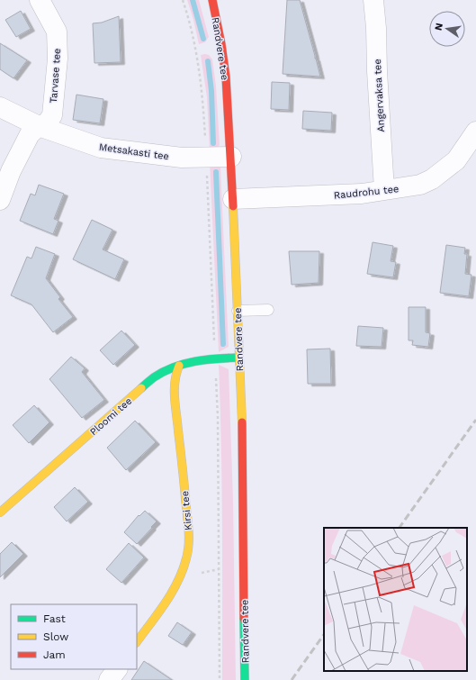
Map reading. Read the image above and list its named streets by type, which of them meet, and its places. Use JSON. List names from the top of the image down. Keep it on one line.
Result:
{"streets":{"street":["Randvere tee","Tarvase tee","Angervaksa tee","Metsakasti tee","Raudrohu tee","Ploomi tee","Kirsi tee"]},"crossings":[["Randvere tee","Metsakasti tee"],["Randvere tee","Raudrohu tee"],["Randvere tee","Ploomi tee"],["Tarvase tee","Metsakasti tee"],["Angervaksa tee","Raudrohu tee"],["Ploomi tee","Kirsi tee"]],"legend":["Fast","Slow","Jam"],"north":"left"}
